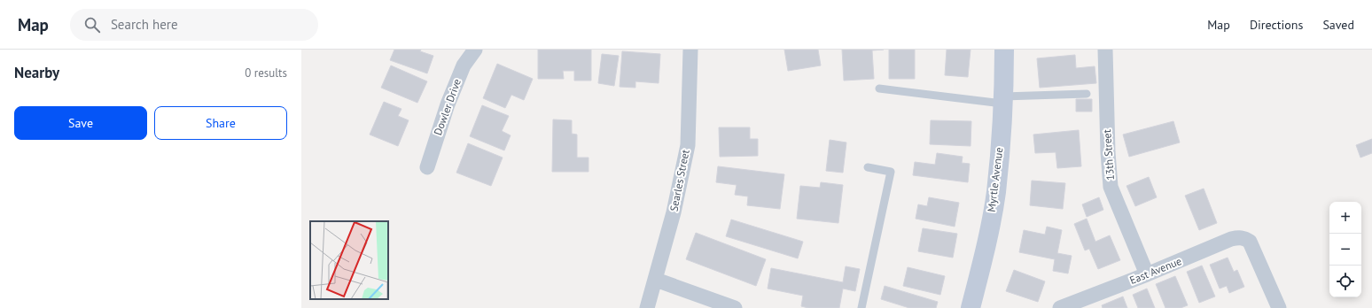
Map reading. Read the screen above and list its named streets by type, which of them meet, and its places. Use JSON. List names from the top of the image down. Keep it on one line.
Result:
{"streets":{"main road":["Myrtle Avenue"],"street":["Dowler Drive","13th Street","Searles Street","East Avenue"]},"crossings":[["13th Street","East Avenue"]],"page":{"header":"Map","search":"Search here","nav":["Map","Directions","Saved"],"heading":["Nearby","0 results"],"buttons":["Save","Share"],"map_buttons":["+","−"]}}
